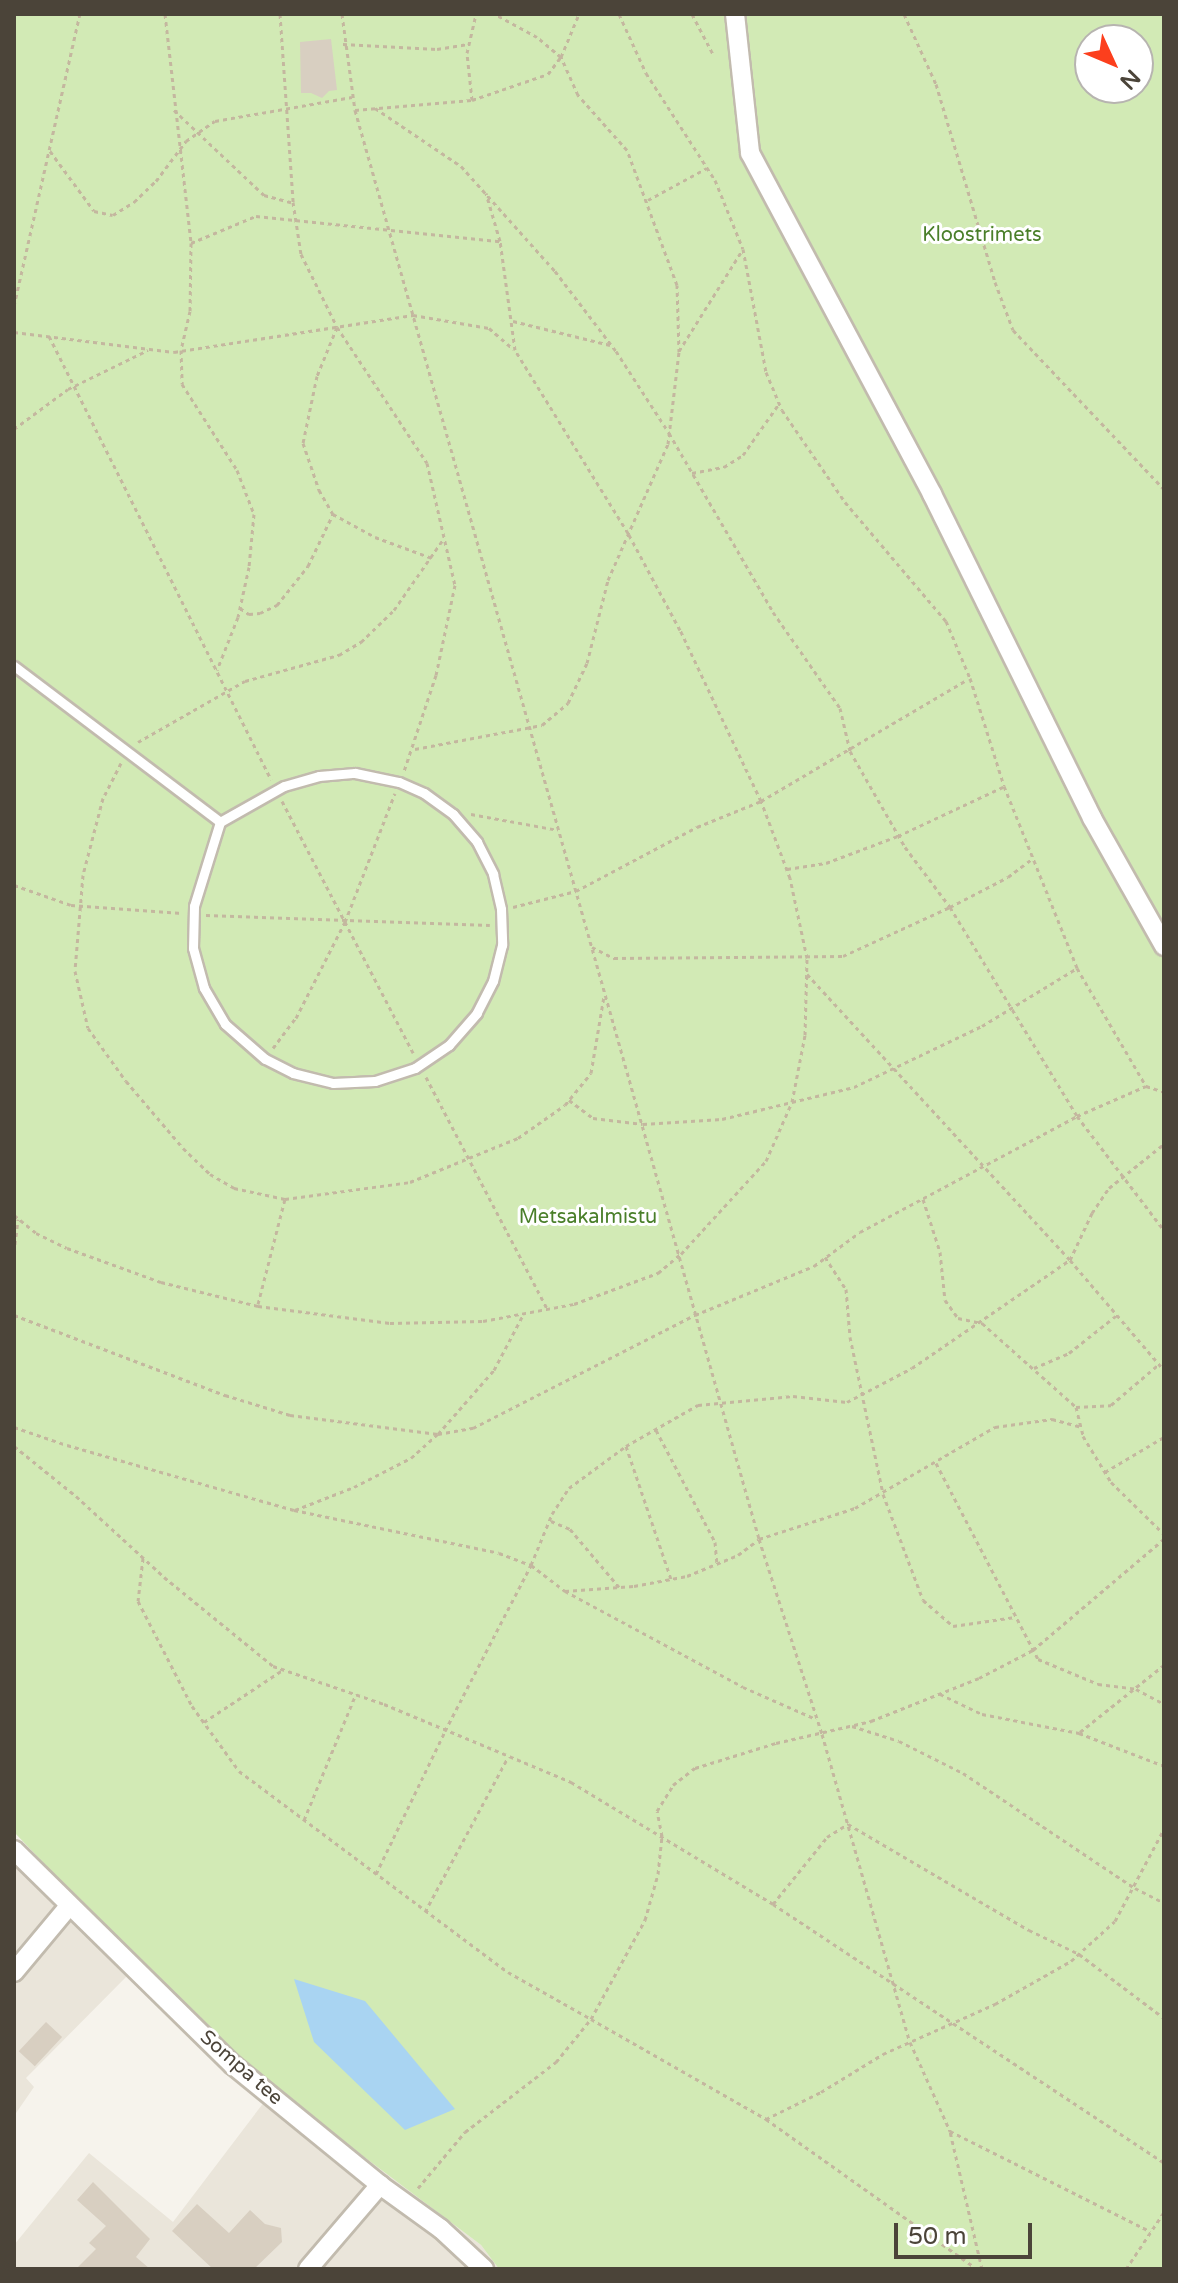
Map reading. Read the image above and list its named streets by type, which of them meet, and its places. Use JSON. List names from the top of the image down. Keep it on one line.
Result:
{"streets":{"street":["Sompa tee"]},"parks":["Kloostrimets","Metsakalmistu"],"scale_bar":"50 m","north":"bottom right"}
